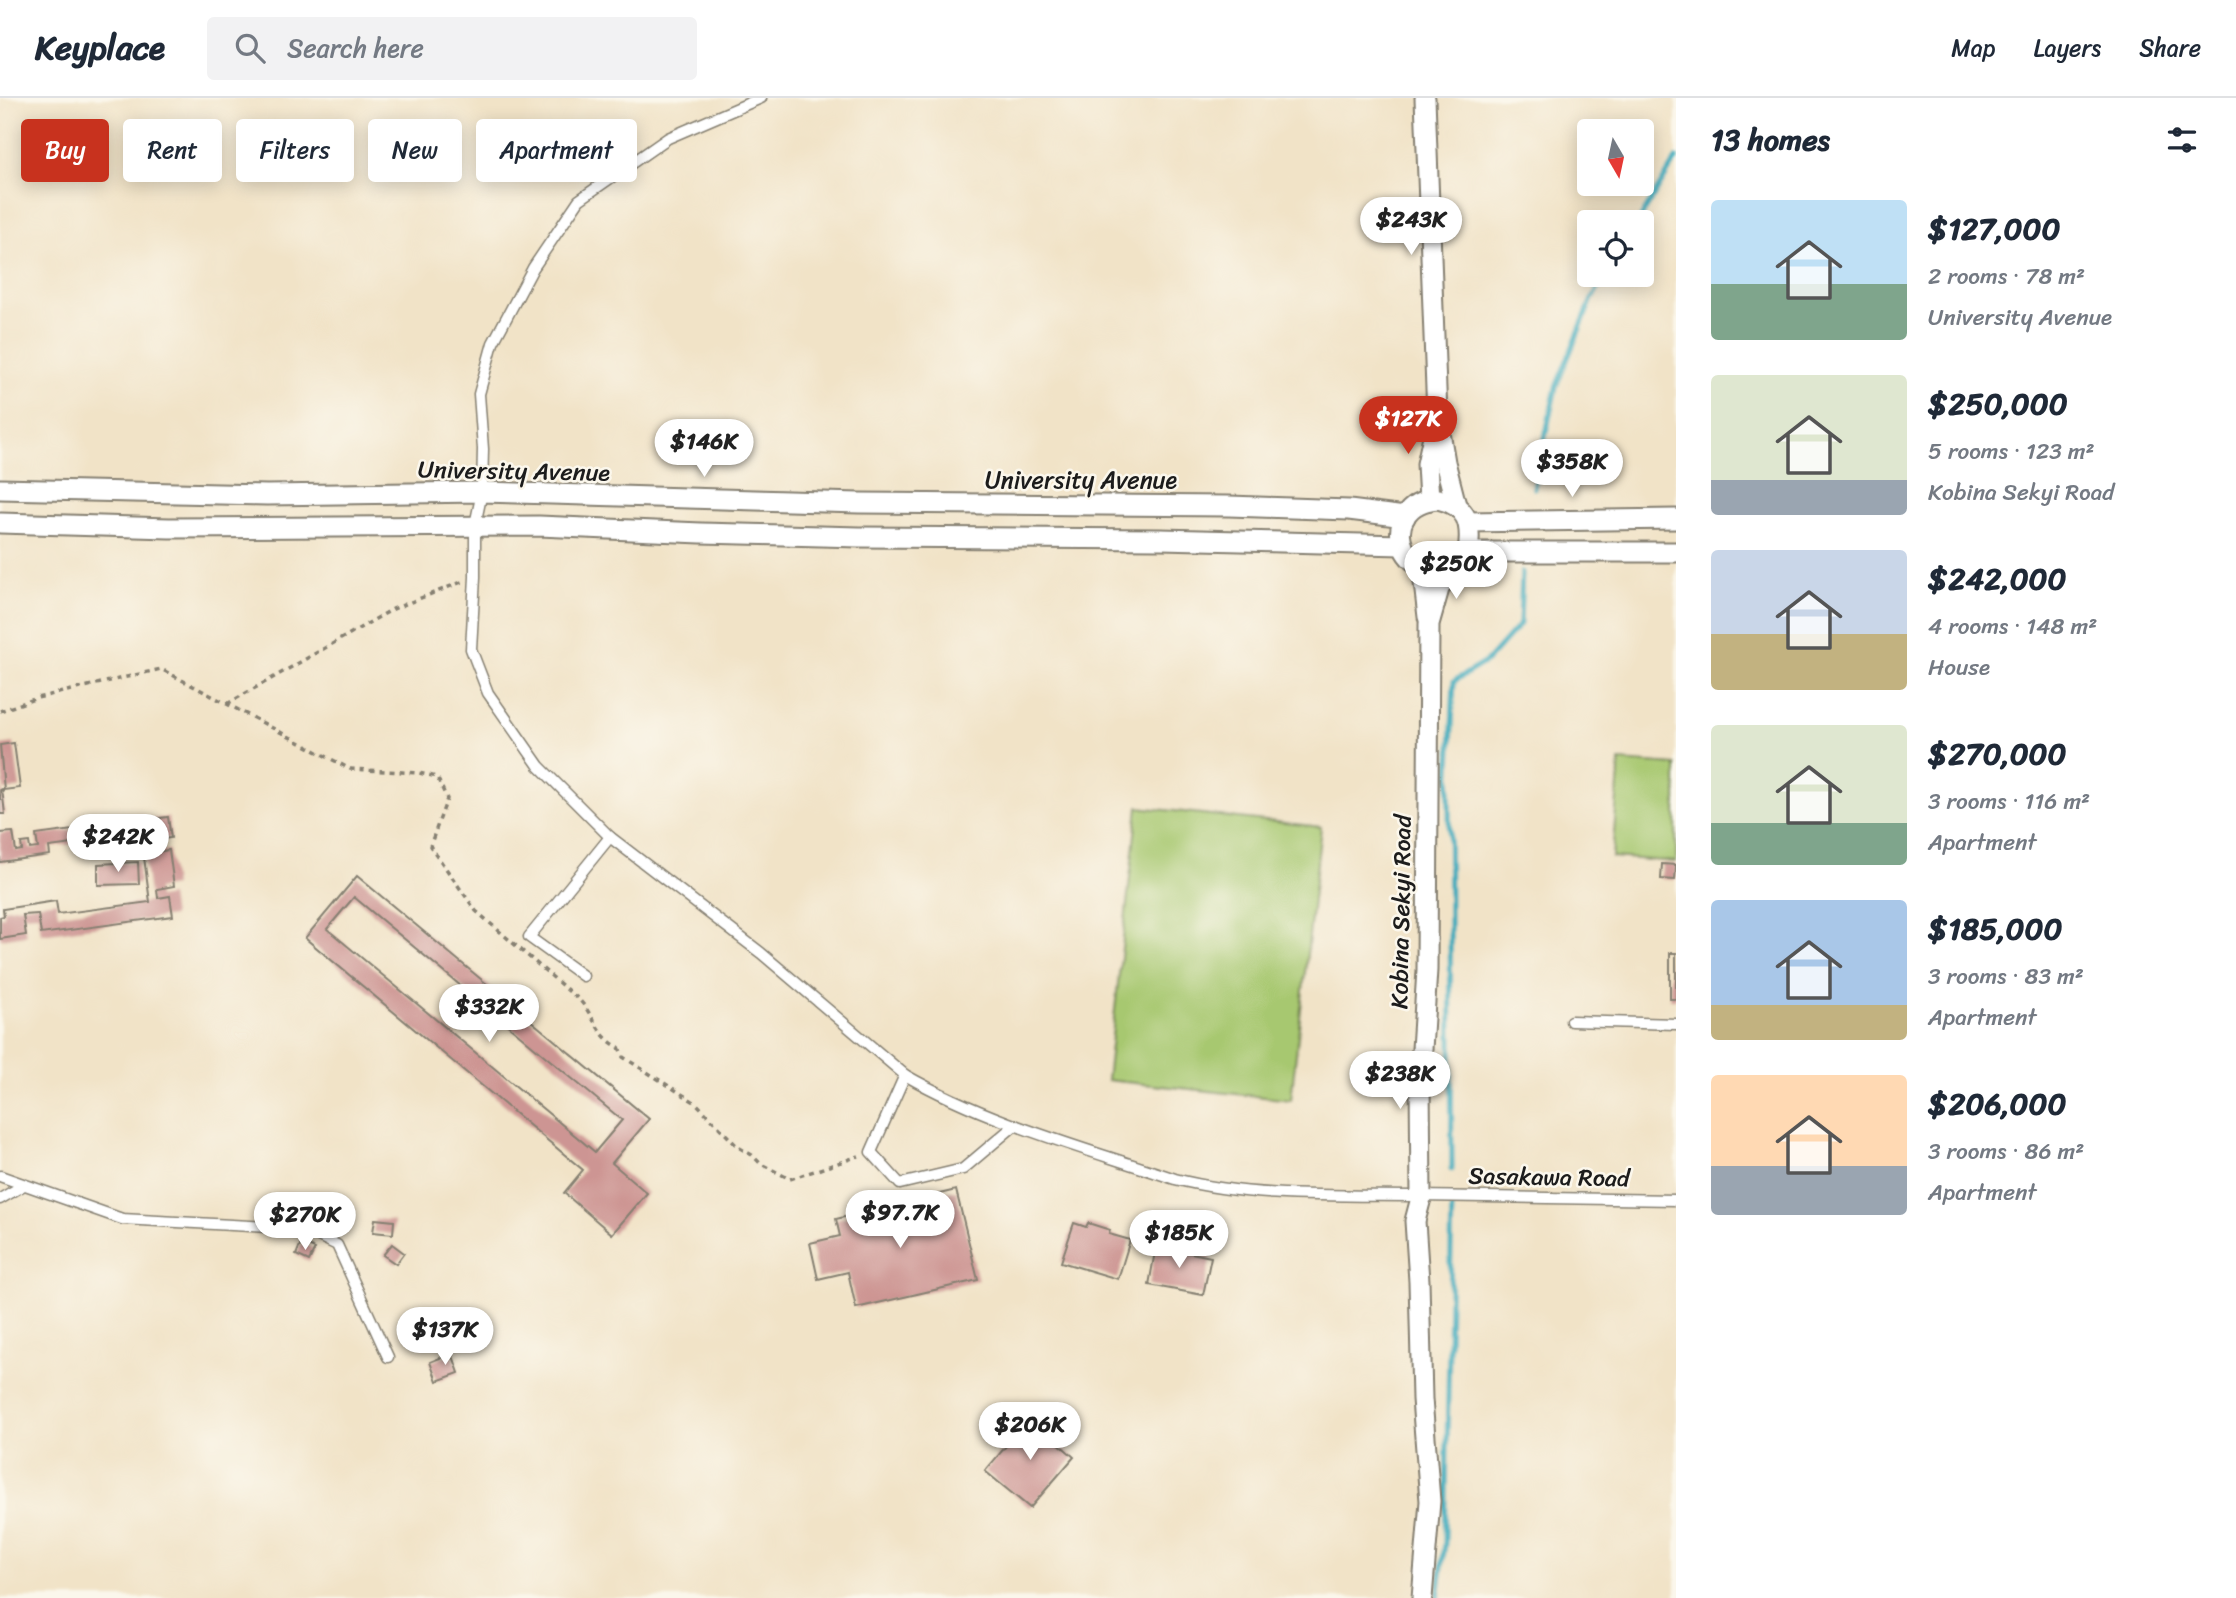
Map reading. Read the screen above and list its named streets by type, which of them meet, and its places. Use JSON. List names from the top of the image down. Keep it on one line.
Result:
{"streets":{"street":["University Avenue","Kobina Sekyi Road"],"lane":["Sasakawa Road"]},"crossings":[["University Avenue","Kobina Sekyi Road"],["University Avenue","Sasakawa Road"],["Kobina Sekyi Road","Sasakawa Road"]],"north":"bottom","page":{"header":"Keyplace","search":"Search here","nav":["Map","Layers","Share"],"heading":"13 homes","chip":["Buy","Rent","Filters","New","Apartment"],"list":[{"name":"$127,000","note":"2 rooms · 78 m² · University Avenue"},{"name":"$250,000","note":"5 rooms · 123 m² · Kobina Sekyi Road"},{"name":"$242,000","note":"4 rooms · 148 m² · House"},{"name":"$270,000","note":"3 rooms · 116 m² · Apartment"},{"name":"$185,000","note":"3 rooms · 83 m² · Apartment"},{"name":"$206,000","note":"3 rooms · 86 m² · Apartment"}],"price":["$243K","$127K","$146K","$358K","$250K","$242K","$332K","$238K","$97.7K","$270K","$185K","$137K","$206K"]}}
